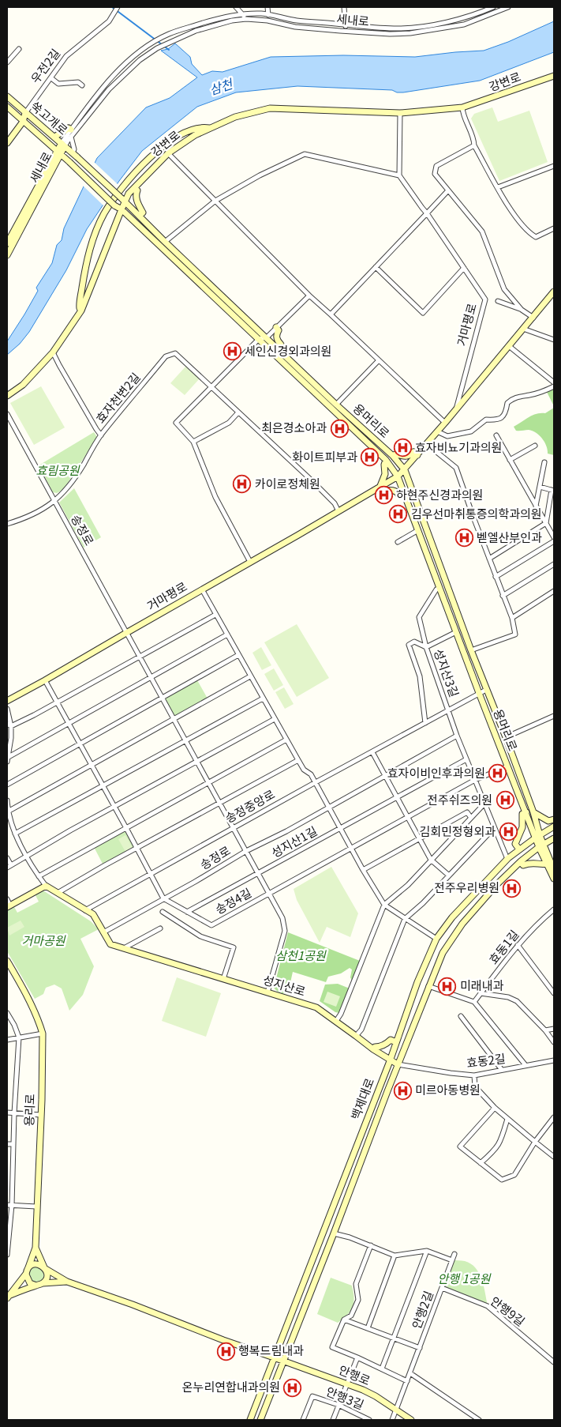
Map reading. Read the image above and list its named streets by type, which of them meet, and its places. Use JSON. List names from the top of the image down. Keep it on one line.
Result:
{"streets":{"street":["세내로","우전2길","강변로","쑥고개로","거마평로","효자천변2길","용머리로","송정로","성지산3길","송정중앙로","성지산1길","송정4길","효동1길","성지산로","효동2길","백제대로","용리로","안행2길","안행9길","안행로","안행3길"]},"crossings":[["세내로","쑥고개로"],["우전2길","쑥고개로"],["강변로","쑥고개로"],["강변로","용머리로"],["쑥고개로","용머리로"],["거마평로","효자천변2길"],["거마평로","용머리로"],["거마평로","송정로"],["효자천변2길","송정로"],["용머리로","성지산3길"],["용머리로","송정중앙로"],["용머리로","백제대로"],["송정로","송정중앙로"],["송정로","성지산1길"],["송정로","송정4길"],["송정로","성지산로"],["성지산3길","송정중앙로"],["성지산3길","성지산1길"],["성지산3길","백제대로"],["송정중앙로","성지산로"],["성지산1길","송정4길"],["성지산로","효동2길"],["성지산로","백제대로"],["효동2길","백제대로"],["백제대로","안행로"],["안행2길","안행9길"],["안행2길","안행로"]],"water":["삼천"],"parks":["효림공원","거마공원","삼천1공원","안행 1공원"],"places":{"hospital":["세인신경외과의원","최은경소아과","효자비뇨기과의원","화이트피부과","카이로정체원","하현주신경과의원","김우선마취통증의학과의원","벧엘산부인과","효자이비인후과의원","전주쉬즈의원","김회민정형외과","전주우리병원","미래내과","미르아동병원","행복드림내과","온누리연합내과의원"]}}
